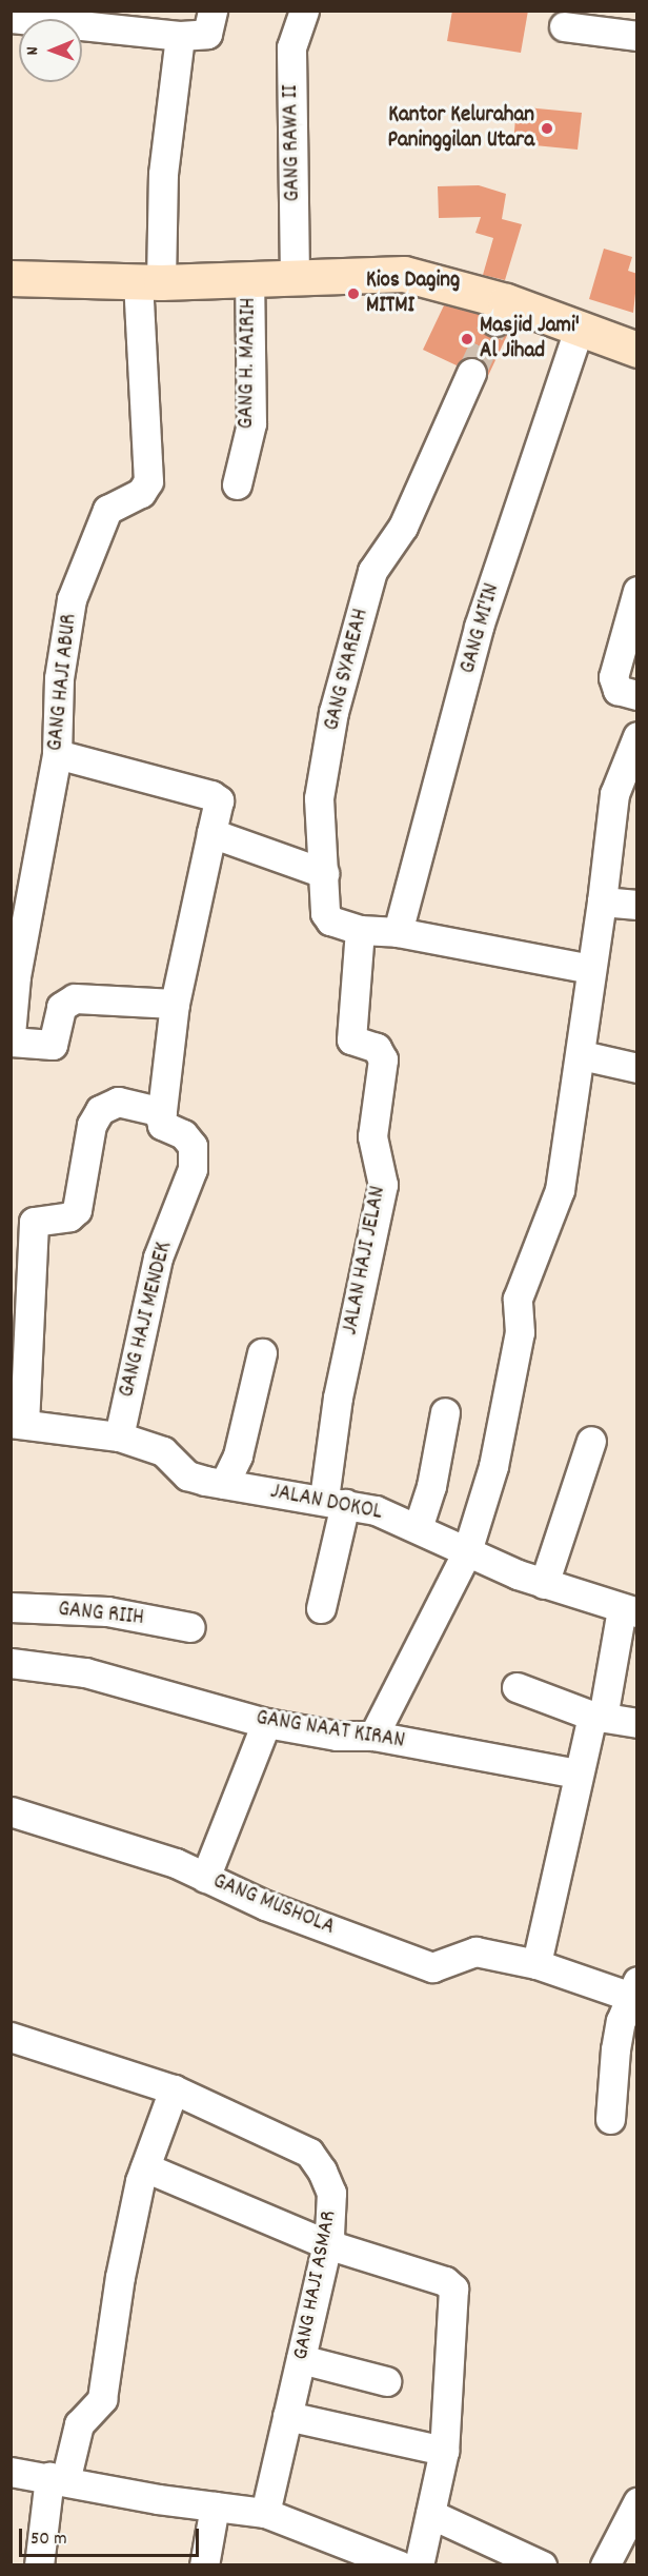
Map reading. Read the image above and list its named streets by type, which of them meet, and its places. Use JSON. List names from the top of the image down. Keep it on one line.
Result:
{"streets":{"street":["GANG RAWA II","GANG H. MAIRIH","GANG MI'IN","GANG SYAREAH","GANG HAJI ABUR","JALAN HAJI JELAN","GANG HAJI MENDEK","JALAN DOKOL","GANG RIIH","GANG NAAT KIRAN","GANG MUSHOLA","GANG HAJI ASMAR"]},"crossings":[["GANG MI'IN","GANG SYAREAH"],["GANG SYAREAH","JALAN HAJI JELAN"],["JALAN HAJI JELAN","JALAN DOKOL"],["GANG HAJI MENDEK","JALAN DOKOL"]],"places":["Kantor Kelurahan Paninggilan Utara","Kios Daging MITMI","Masjid Jami' Al Jihad"],"scale_bar":"50 m","north":"left"}
